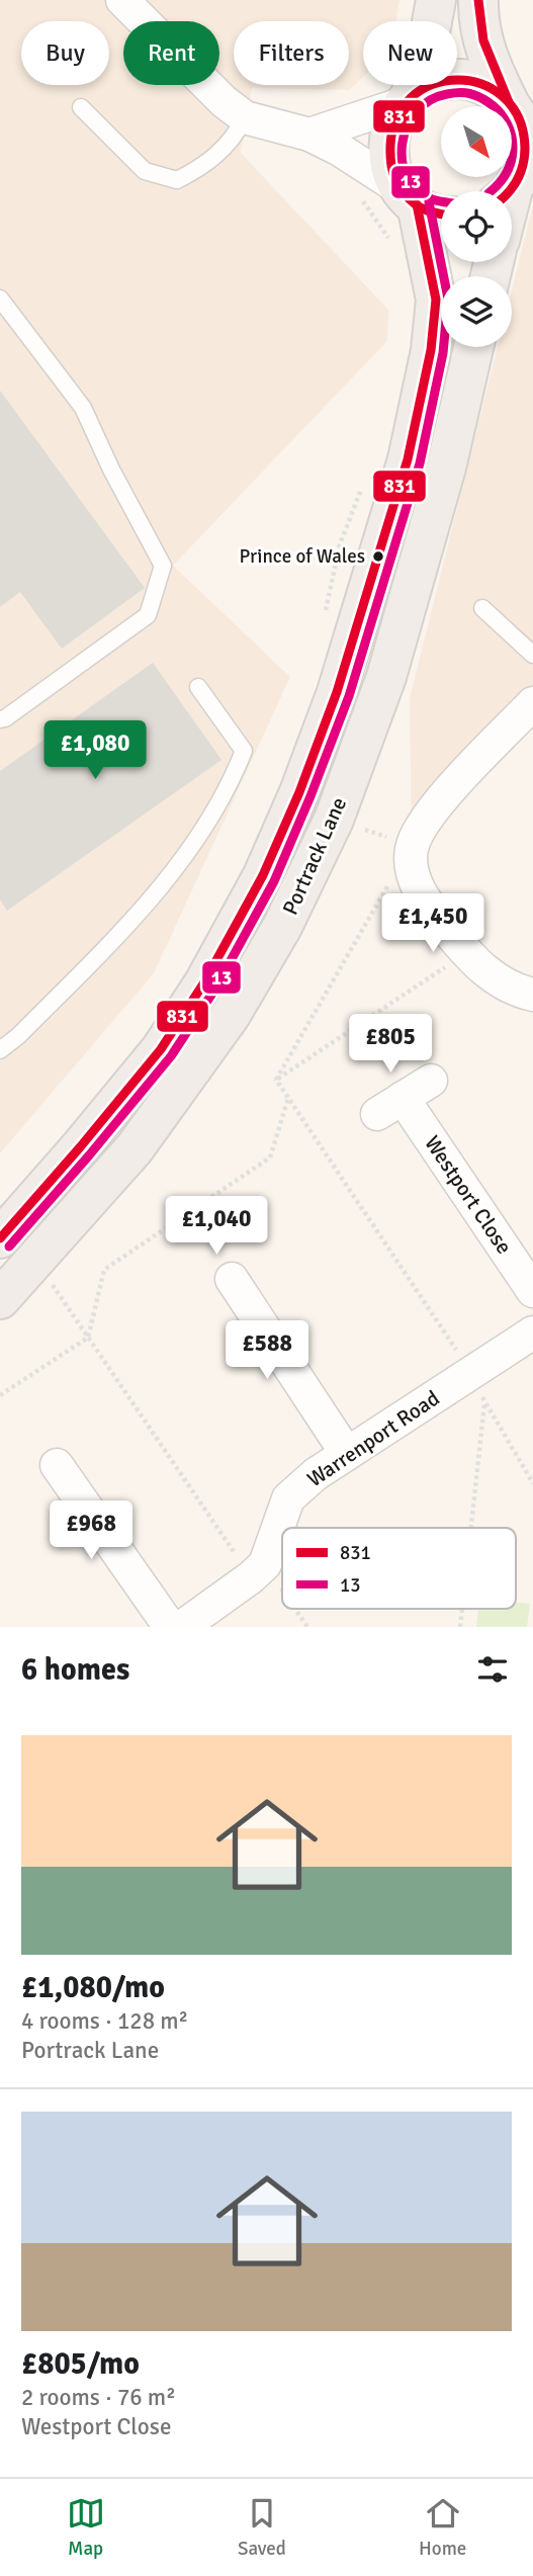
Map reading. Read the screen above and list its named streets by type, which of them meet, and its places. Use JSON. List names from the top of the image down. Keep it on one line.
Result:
{"streets":{"main road":["Portrack Lane"],"street":["Westport Close","Warrenport Road"]},"places":["Prince of Wales"],"lines":["transit line 831","transit line 13"],"legend":["831","13"],"north":"bottom right","page":{"chip":["Buy","Rent","Filters","New"],"price":["£1,080","£1,450","£805","£1,040","£588","£968"],"heading":"6 homes","list":[{"name":"£1,080/mo","note":"4 rooms · 128 m² · Portrack Lane"},{"name":"£805/mo","note":"2 rooms · 76 m² · Westport Close"}],"tabs":["Map","Saved","Home"]}}
